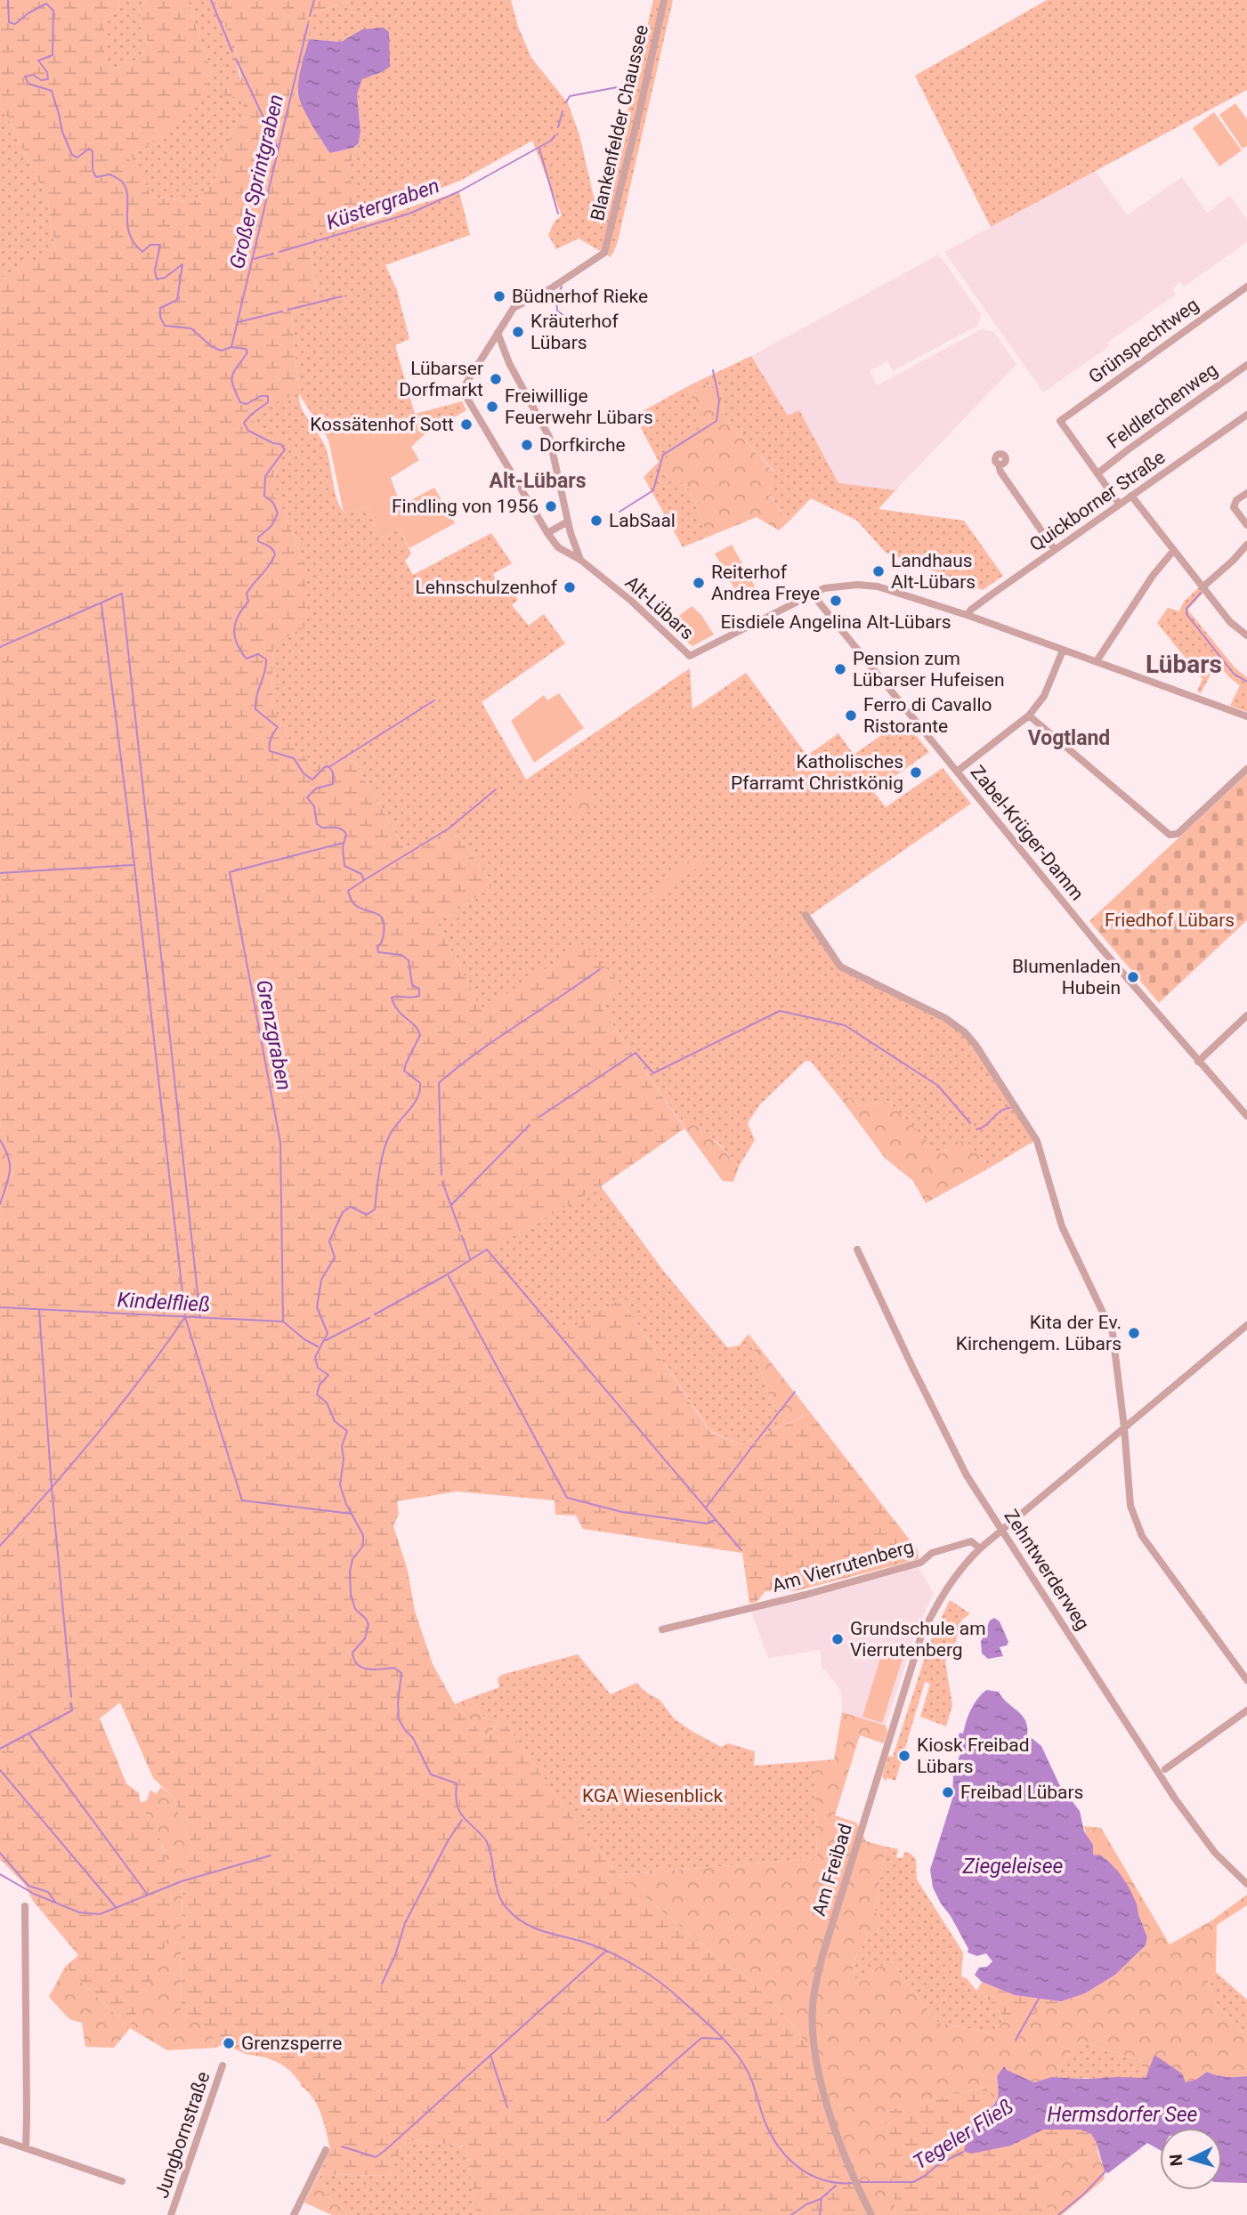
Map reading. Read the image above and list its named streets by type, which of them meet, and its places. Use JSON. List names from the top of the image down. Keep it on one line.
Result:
{"streets":{"street":["Blankenfelder Chaussee","Grünspechtweg","Feldlerchenweg","Quickborner Straße","Alt-Lübars","Zabel-Krüger-Damm","Am Vierrutenberg","Zehntwerderweg","Am Freibad","Jungbornstraße"]},"crossings":[["Blankenfelder Chaussee","Alt-Lübars"],["Grünspechtweg","Feldlerchenweg"],["Quickborner Straße","Alt-Lübars"],["Alt-Lübars","Zabel-Krüger-Damm"],["Am Vierrutenberg","Am Freibad"]],"districts":["Alt-Lübars","Lübars","Vogtland"],"water":["Großer Sprintgraben","Küstergraben","Grenzgraben","Kindelfließ","Ziegeleisee","Hermsdorfer See","Tegeler Fließ"],"parks":["Friedhof Lübars","KGA Wiesenblick"],"places":["Büdnerhof Rieke","Kräuterhof Lübars","Lübarser Dorfmarkt","Freiwillige Feuerwehr Lübars","Kossätenhof Sott","Dorfkirche","Findling von 1956","LabSaal","Landhaus Alt-Lübars","Reiterhof Andrea Freye","Lehnschulzenhof","Eisdiele Angelina Alt-Lübars","Pension zum Lübarser Hufeisen","Ferro di Cavallo Ristorante","Katholisches Pfarramt Christkönig","Blumenladen Hubein","Kita der Ev. Kirchengem. Lübars","Grundschule am Vierrutenberg","Kiosk Freibad Lübars","Freibad Lübars","Grenzsperre"],"north":"left"}
